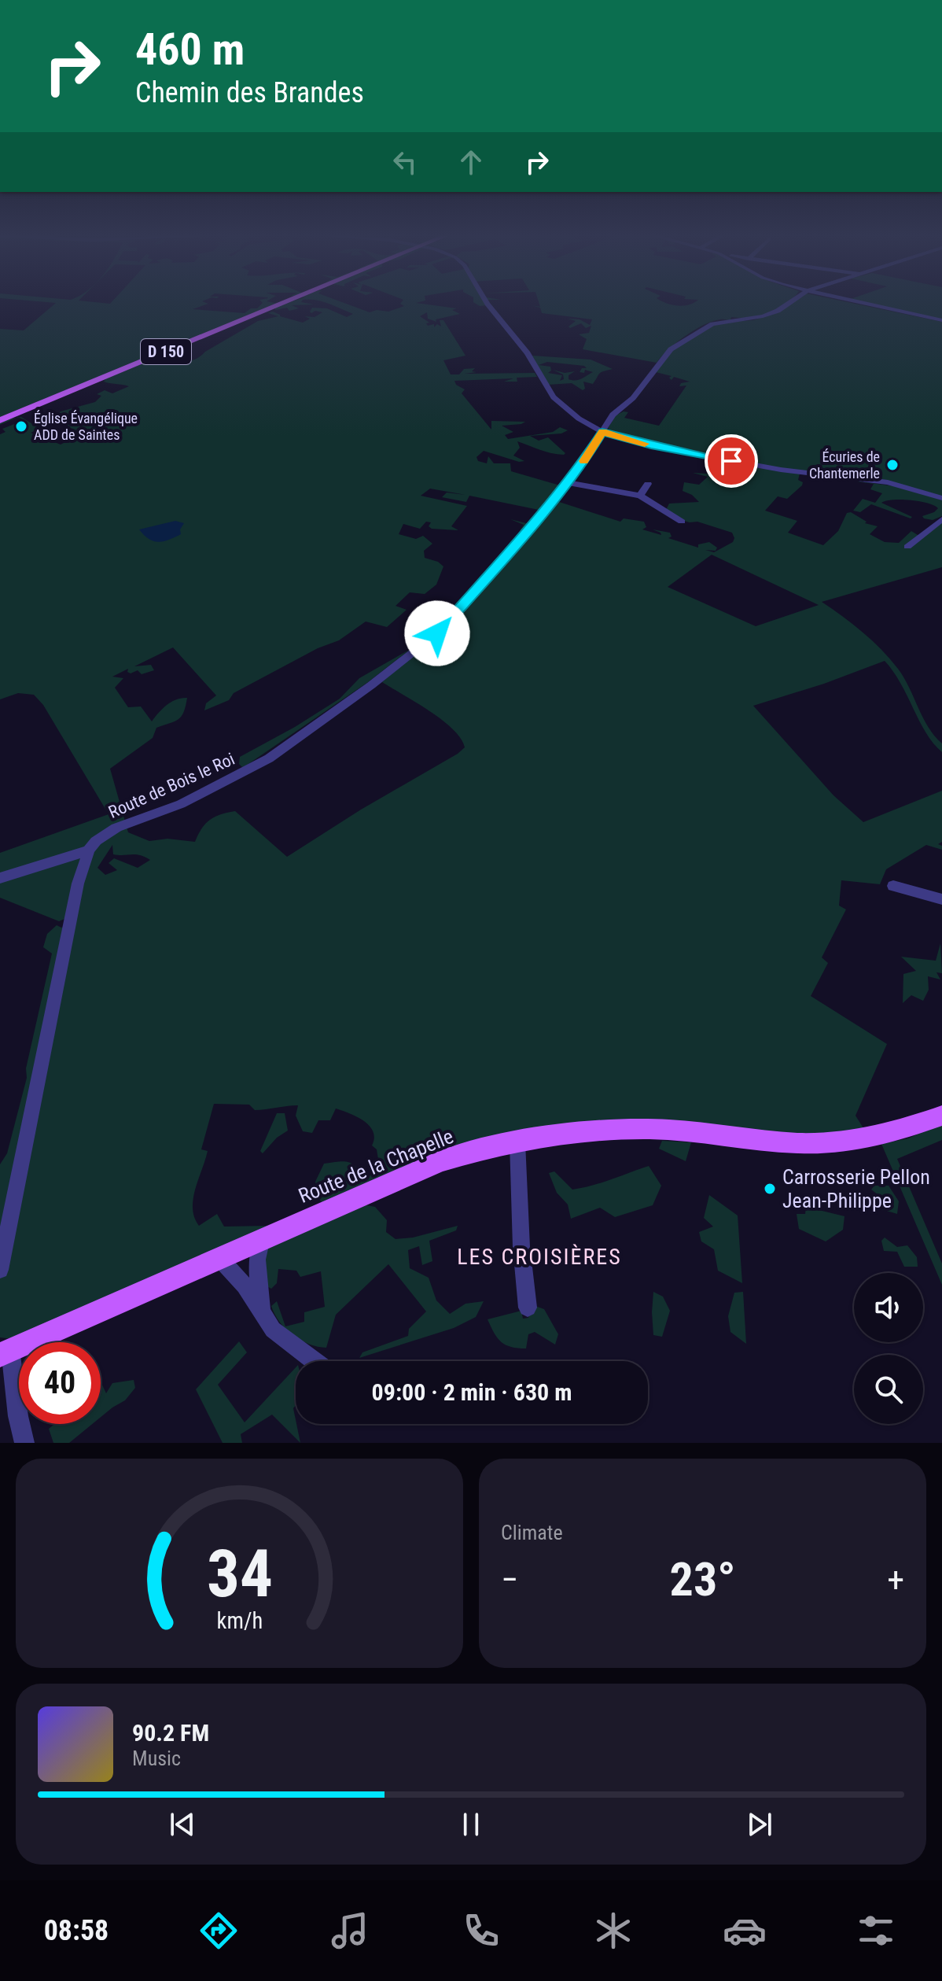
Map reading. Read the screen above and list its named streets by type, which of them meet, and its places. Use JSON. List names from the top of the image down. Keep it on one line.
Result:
{"streets":{"main road":["D 150","Route de la Chapelle"],"street":["Route de Bois le Roi"]},"districts":["LES CROISIÈRES"],"places":["Église Évangélique ADD de Saintes","Écuries de Chantemerle","Carrosserie Pellon Jean-Philippe"],"page":{"turn":["460 m","Chemin des Brandes"],"limit":"40","trip":"09:00 · 2 min · 630 m","tile":"Climate","heat":["−","23°","+"],"song":["90.2 FM","Music"],"tabs":"08:58","gauge":["34","km/h"]}}
